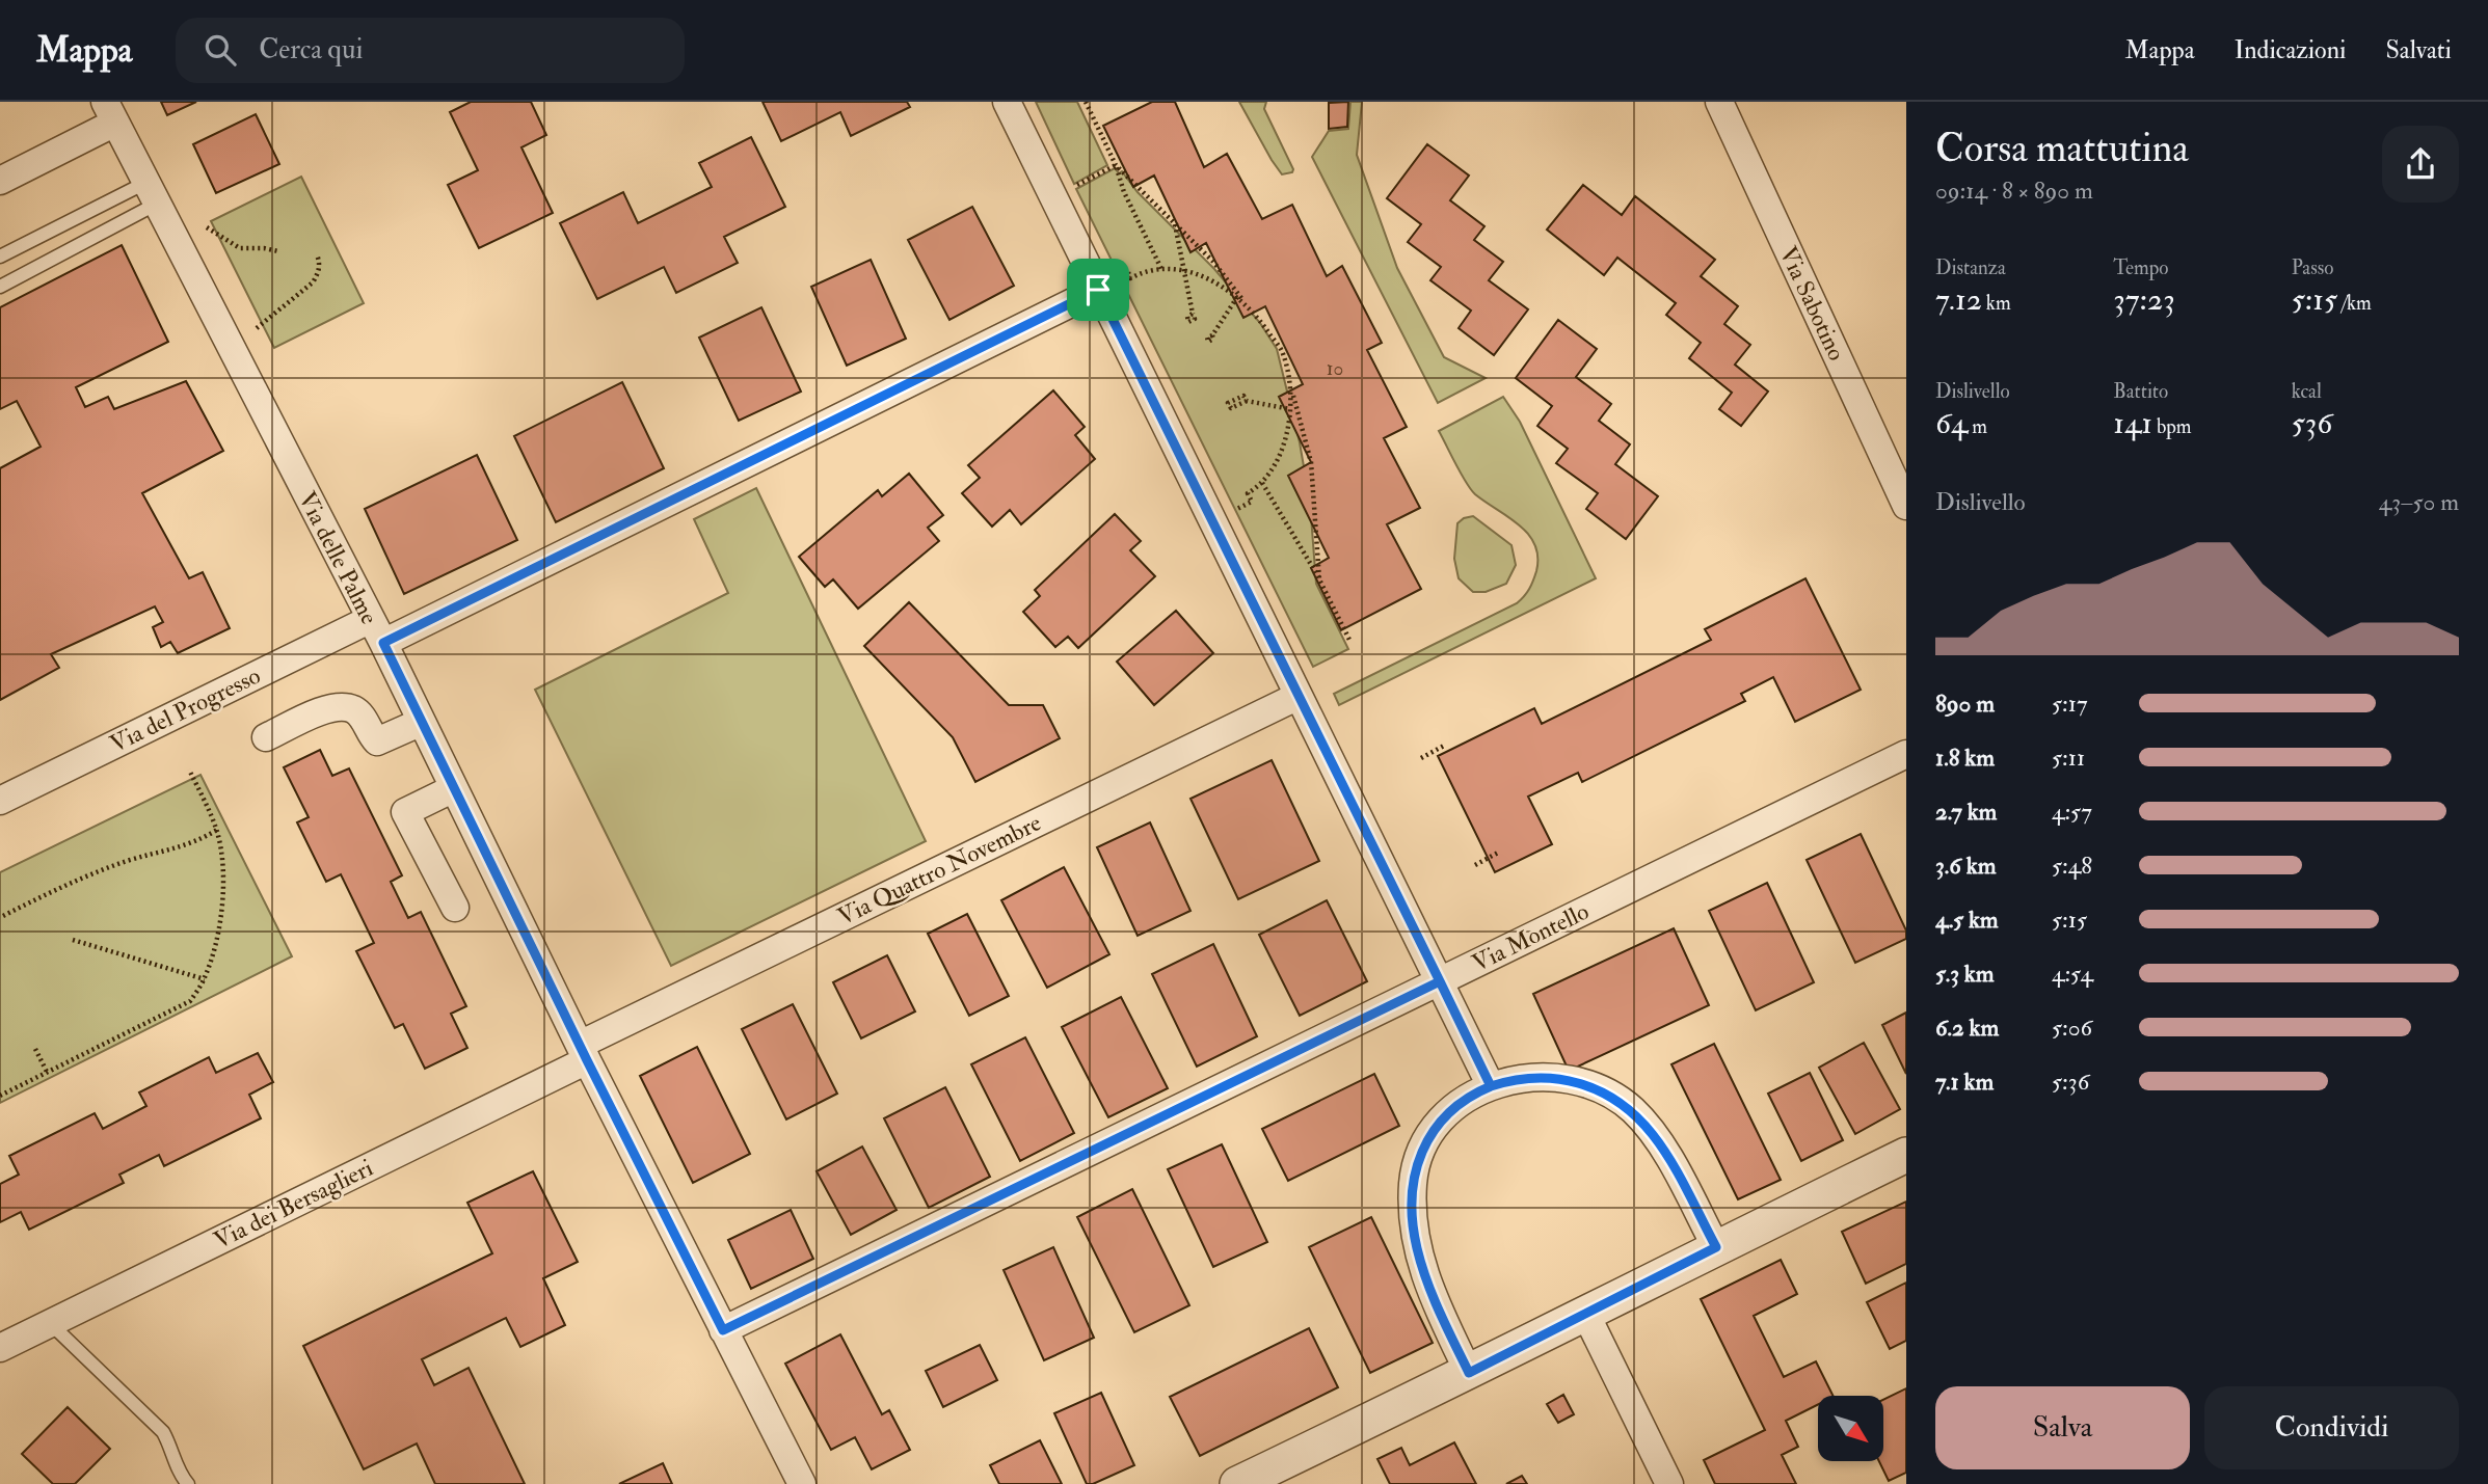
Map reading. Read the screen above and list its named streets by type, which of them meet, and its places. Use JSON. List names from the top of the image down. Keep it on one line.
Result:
{"streets":{"street":["Via Sabotino","Via delle Palme","Via del Progresso","Via Quattro Novembre","Via Montello","Via dei Bersaglieri"]},"crossings":[["Via delle Palme","Via del Progresso"],["Via delle Palme","Via Quattro Novembre"],["Via delle Palme","Via Montello"],["Via delle Palme","Via dei Bersaglieri"],["Via Quattro Novembre","Via dei Bersaglieri"]],"house_numbers":["10"],"north":"bottom right","page":{"header":"Mappa","search":"Cerca qui","nav":["Mappa","Indicazioni","Salvati"],"heading":["Corsa mattutina","09:14 · 8 × 890 m"],"stats":[["Distanza","7.12 km"],["Tempo","37:23"],["Passo","5:15 /km"],["Dislivello","64 m"],["Battito","141 bpm"],["kcal","536"]],"chart":["Dislivello","43–50 m"],"list":[{"name":"890 m","note":"5:17"},{"name":"1.8 km","note":"5:11"},{"name":"2.7 km","note":"4:57"},{"name":"3.6 km","note":"5:48"},{"name":"4.5 km","note":"5:15"},{"name":"5.3 km","note":"4:54"},{"name":"6.2 km","note":"5:06"},{"name":"7.1 km","note":"5:36"}],"buttons":["Salva","Condividi"]}}
